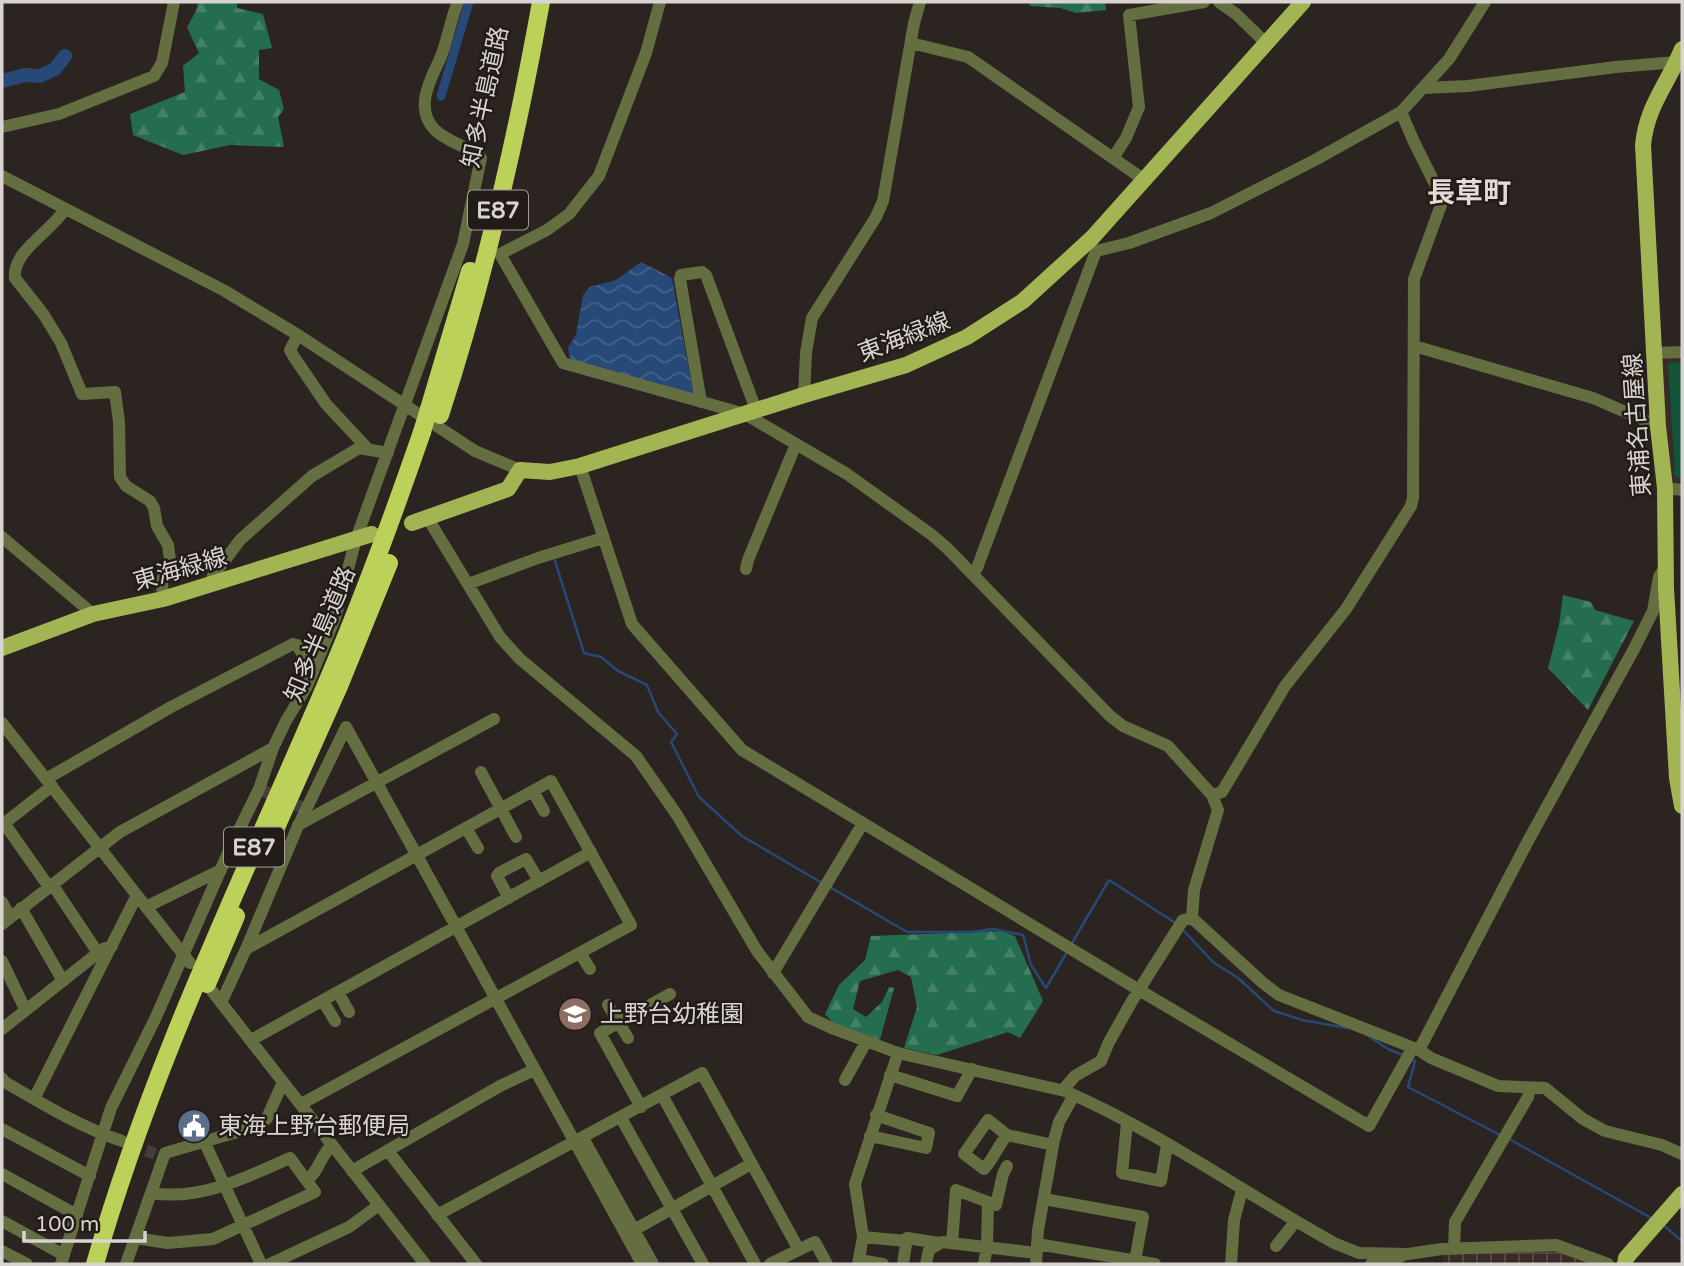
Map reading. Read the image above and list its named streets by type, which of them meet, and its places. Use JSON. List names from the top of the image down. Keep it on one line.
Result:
{"streets":{"highway":["知多半島道路","E87"],"main road":["東海緑線","東浦名古屋線"]},"districts":["長草町"],"places":{"school or university":["上野台幼稚園"],"public building":["東海上野台郵便局"]},"scale_bar":"100 m"}
